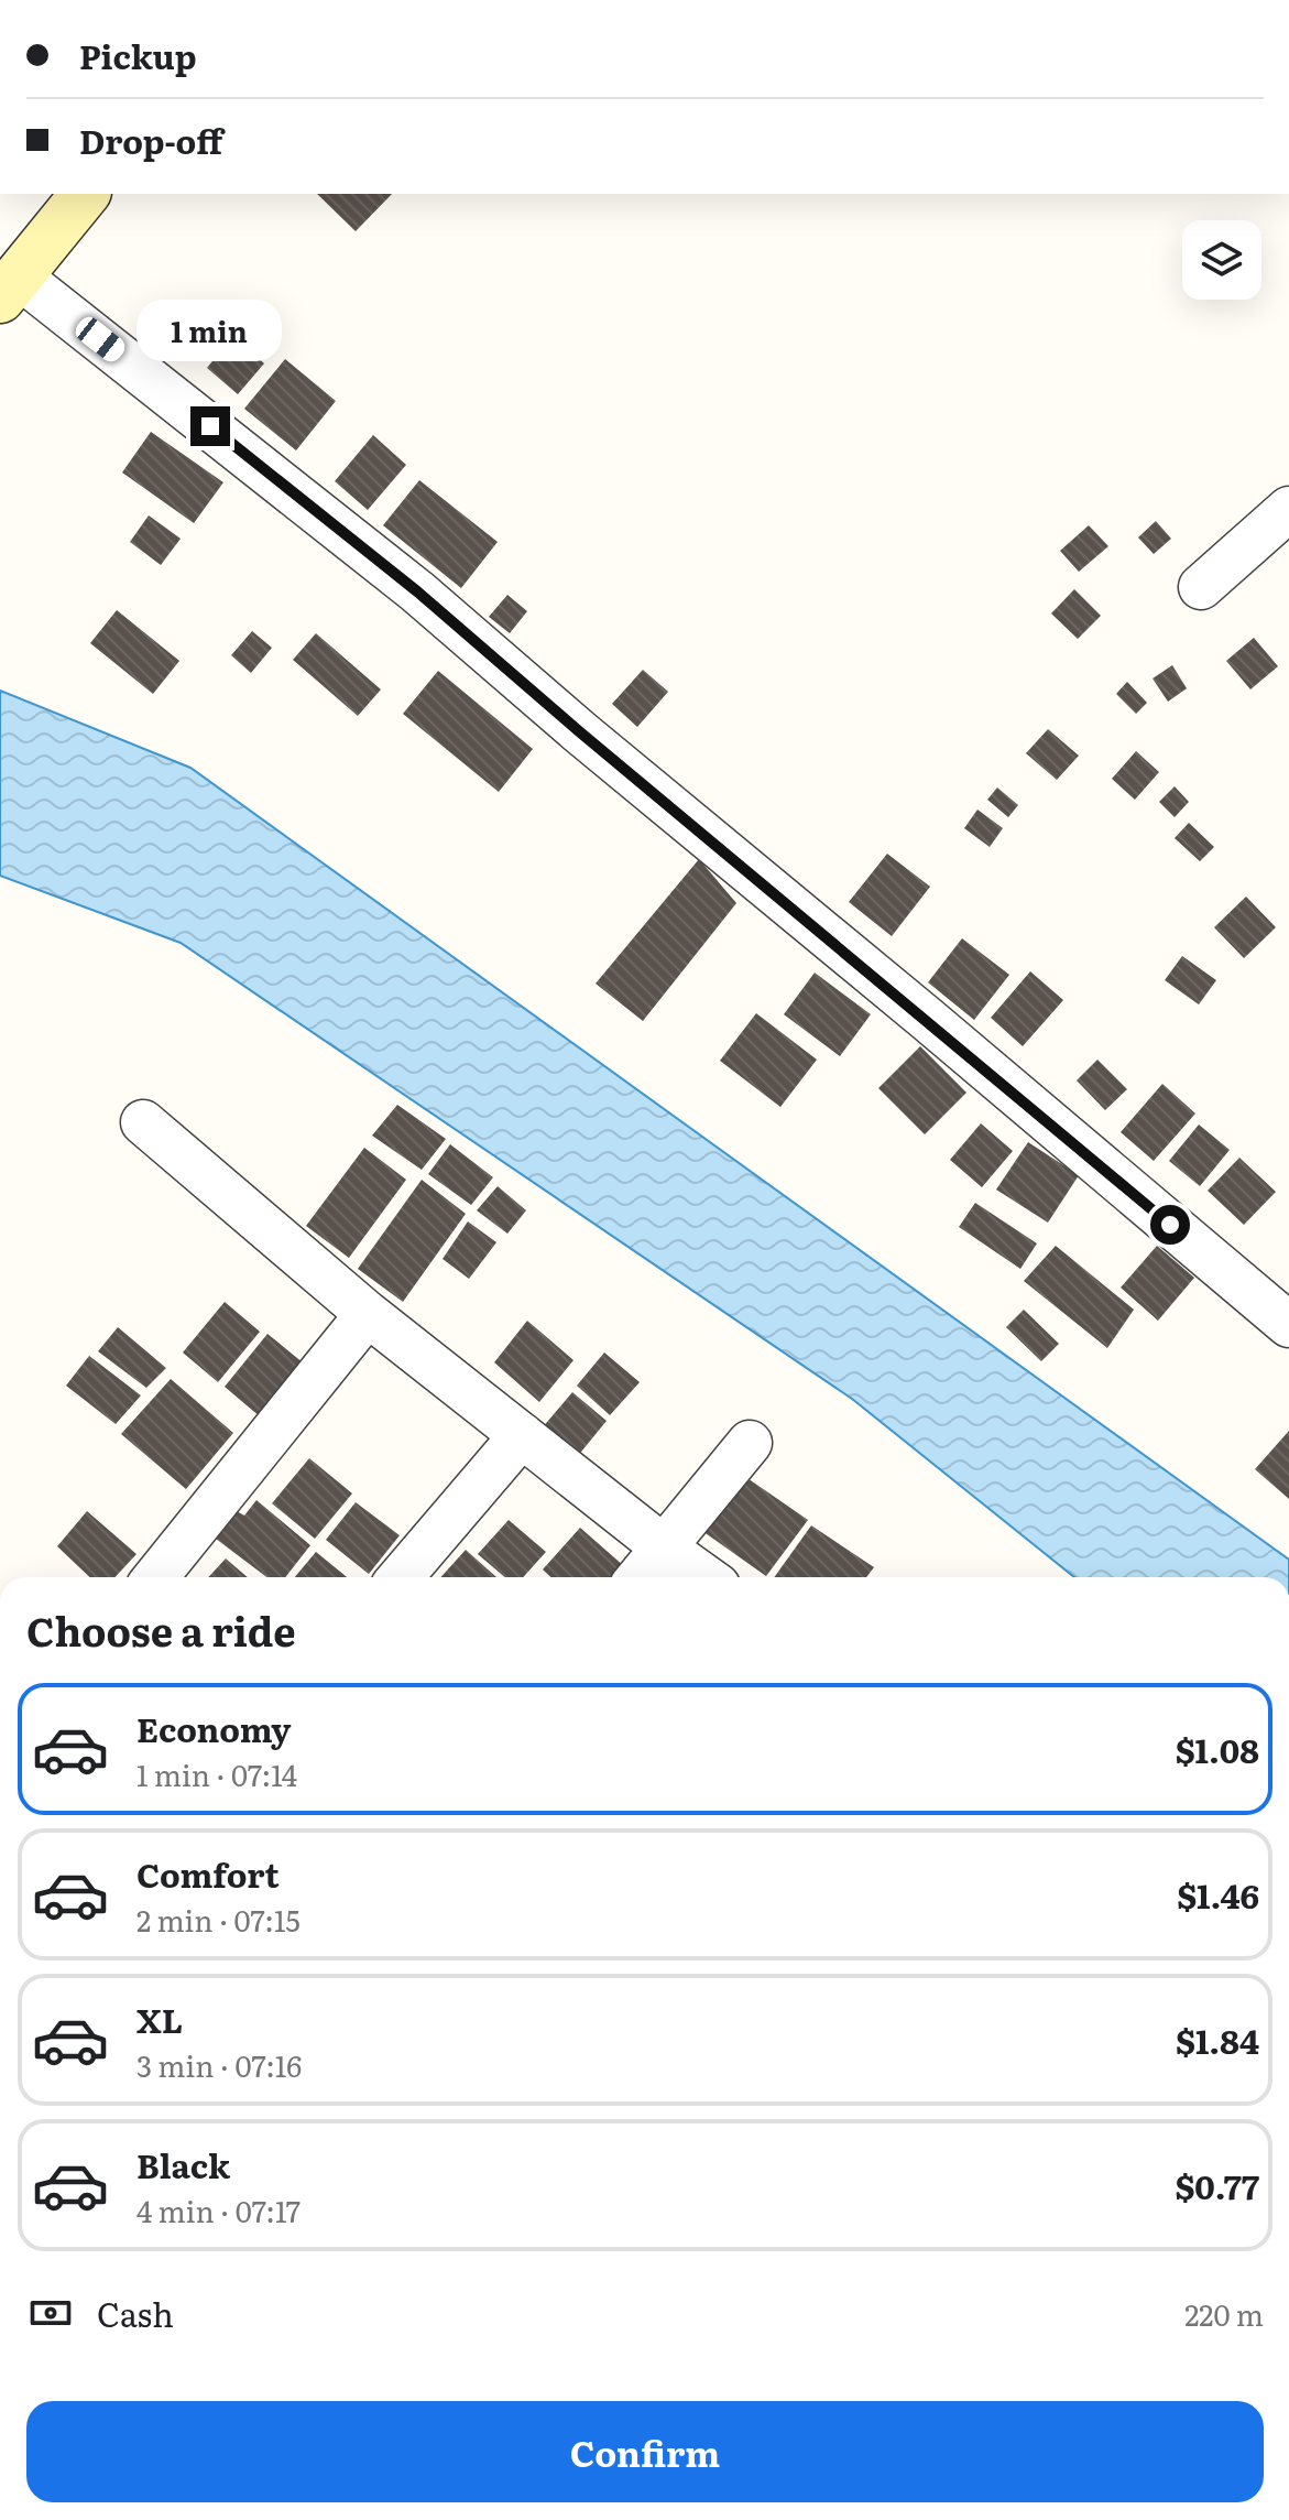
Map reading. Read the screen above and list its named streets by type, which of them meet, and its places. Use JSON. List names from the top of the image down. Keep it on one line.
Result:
{"page":{"banner":["Pickup","Drop-off"],"bubble":"1 min","heading":"Choose a ride","list":[{"name":"Economy","note":"1 min · 07:14","value":"$1.08"},{"name":"Comfort","note":"2 min · 07:15","value":"$1.46"},{"name":"XL","note":"3 min · 07:16","value":"$1.84"},{"name":"Black","note":"4 min · 07:17","value":"$0.77"}],"pay":["Cash","220 m"],"buttons":"Confirm"}}
